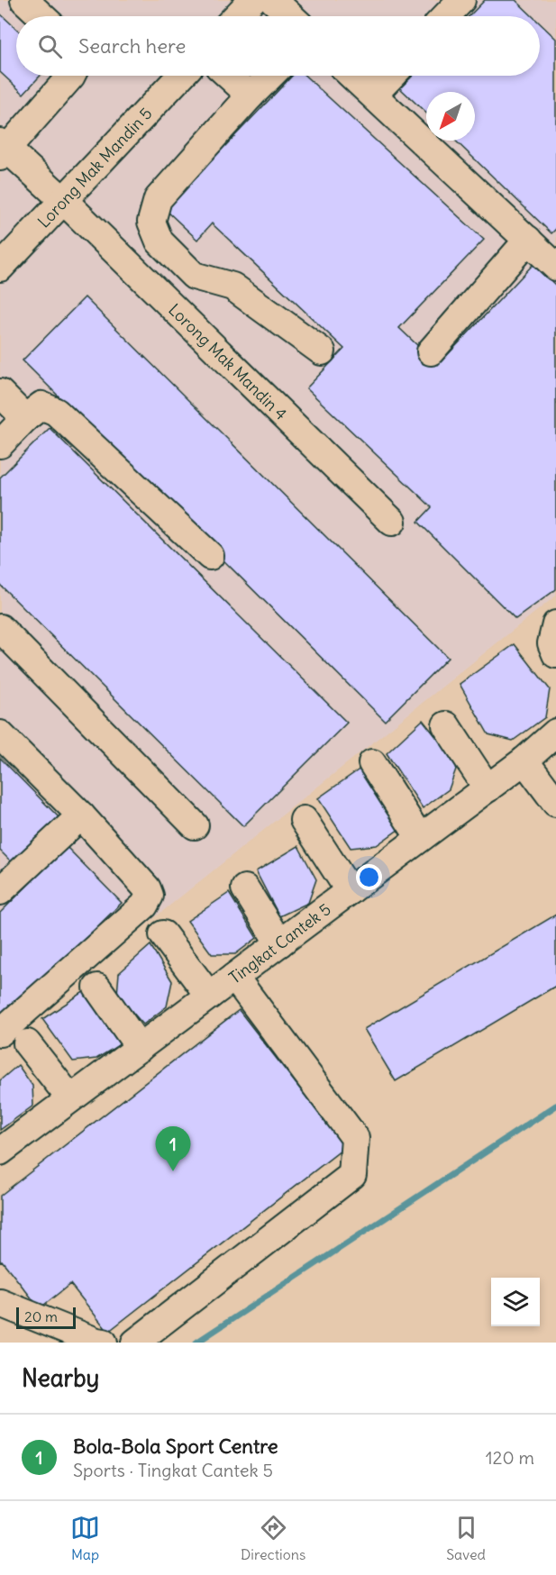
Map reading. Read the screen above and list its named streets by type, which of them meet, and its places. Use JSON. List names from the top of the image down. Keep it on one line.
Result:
{"streets":{"street":["Lorong Mak Mandin 5","Lorong Mak Mandin 4","Tingkat Cantek 5"]},"crossings":[["Lorong Mak Mandin 5","Lorong Mak Mandin 4"]],"scale_bar":"20 m","north":"bottom left","page":{"search":"Search here","pins":"1","scale":"20 m","heading":"Nearby","list":[{"mark":"1","name":"Bola-Bola Sport Centre","note":"Sports · Tingkat Cantek 5","value":"120 m"}],"nav":["Map","Directions","Saved"]}}
